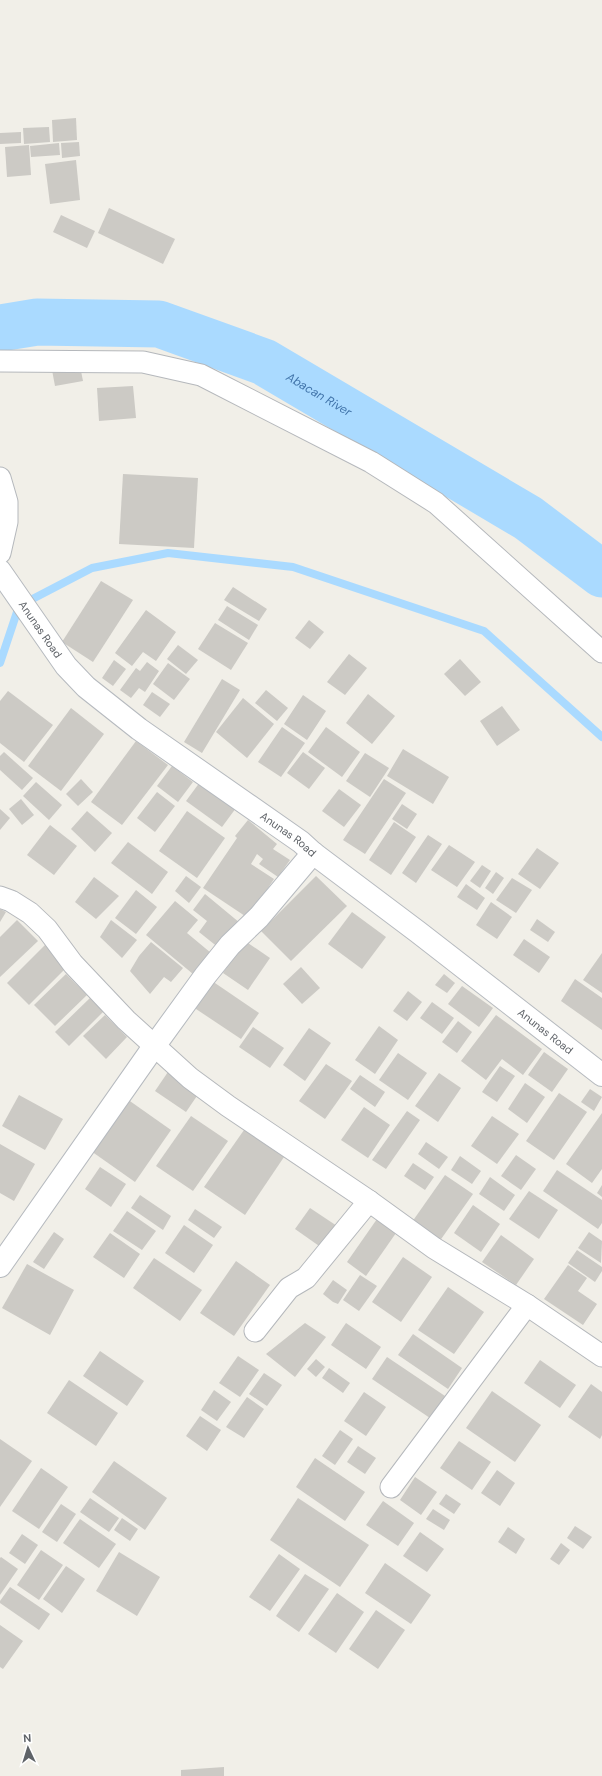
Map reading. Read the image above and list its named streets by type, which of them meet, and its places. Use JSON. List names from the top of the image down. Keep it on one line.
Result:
{"streets":{"street":["Anunas Road"]},"water":["Abacan River"],"north":"top"}
